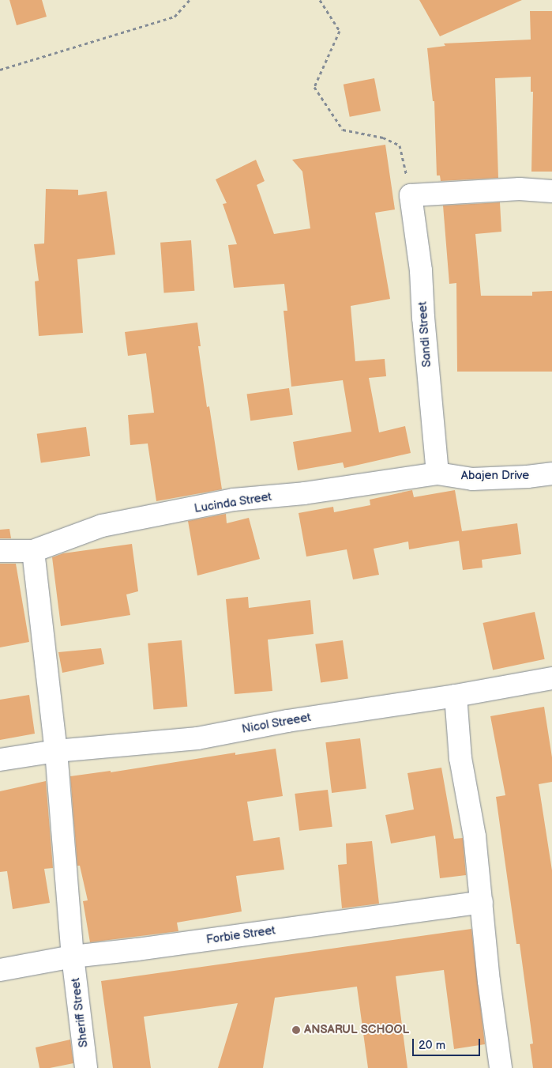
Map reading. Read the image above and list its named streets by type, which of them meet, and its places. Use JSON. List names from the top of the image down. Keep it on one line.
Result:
{"streets":{"street":["Sandi Street","Abajen Drive","Lucinda Street","Nicol Streeet","Forbie Street","Sheriff Street"]},"crossings":[["Sandi Street","Abajen Drive"],["Sandi Street","Lucinda Street"],["Abajen Drive","Lucinda Street"],["Lucinda Street","Sheriff Street"],["Nicol Streeet","Sheriff Street"],["Forbie Street","Sheriff Street"]],"places":["ANSARUL SCHOOL"],"scale_bar":"20 m"}
